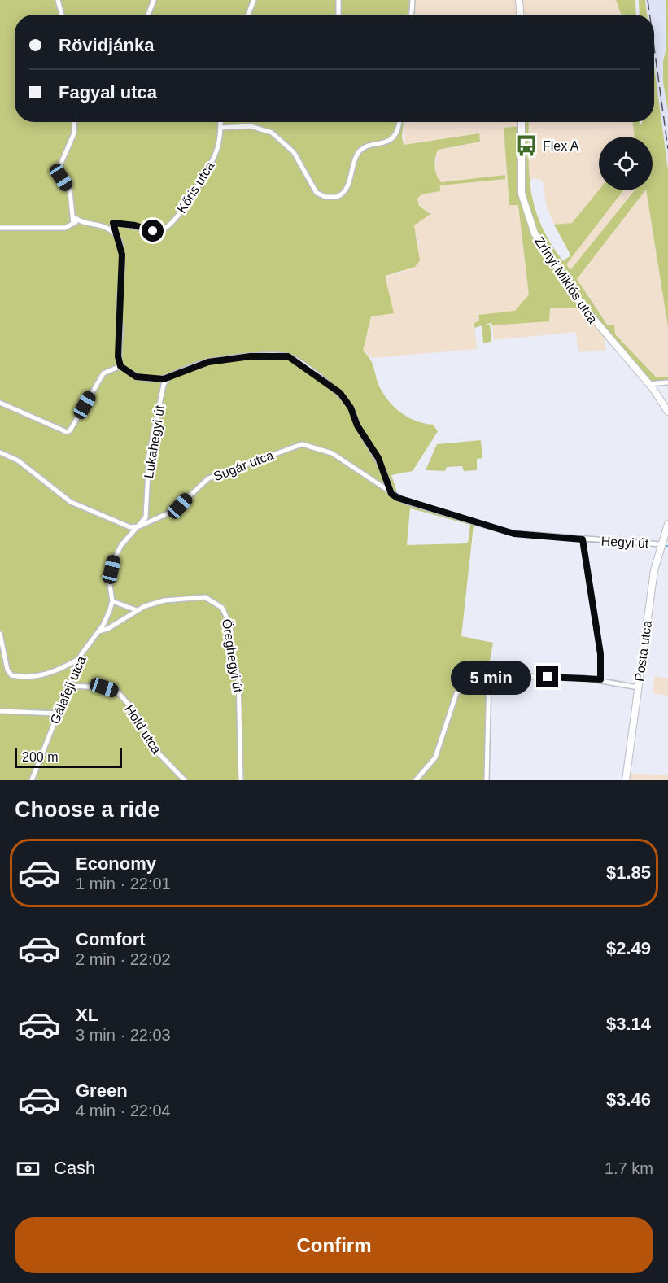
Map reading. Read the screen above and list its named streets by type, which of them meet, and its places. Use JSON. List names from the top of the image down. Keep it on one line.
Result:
{"streets":{"main road":["Zrínyi Miklós utca","Posta utca"],"street":["Kőris utca","Lukahegyi út","Sugár utca","Hegyi út","Öreghegyi út","Gálafeji utca","Hold utca"]},"crossings":[["Lukahegyi út","Sugár utca"],["Lukahegyi út","Gálafeji utca"],["Sugár utca","Hegyi út"],["Sugár utca","Gálafeji utca"],["Hegyi út","Posta utca"],["Öreghegyi út","Gálafeji utca"],["Gálafeji utca","Hold utca"]],"places":{"bus stop":["Flex A"]},"scale_bar":"200 m","page":{"banner":["Rövidjánka","Fagyal utca"],"bubble":"5 min","scale":"200 m","heading":"Choose a ride","list":[{"name":"Economy","note":"1 min · 22:01","value":"$1.85"},{"name":"Comfort","note":"2 min · 22:02","value":"$2.49"},{"name":"XL","note":"3 min · 22:03","value":"$3.14"},{"name":"Green","note":"4 min · 22:04","value":"$3.46"}],"pay":["Cash","1.7 km"],"buttons":"Confirm"}}
